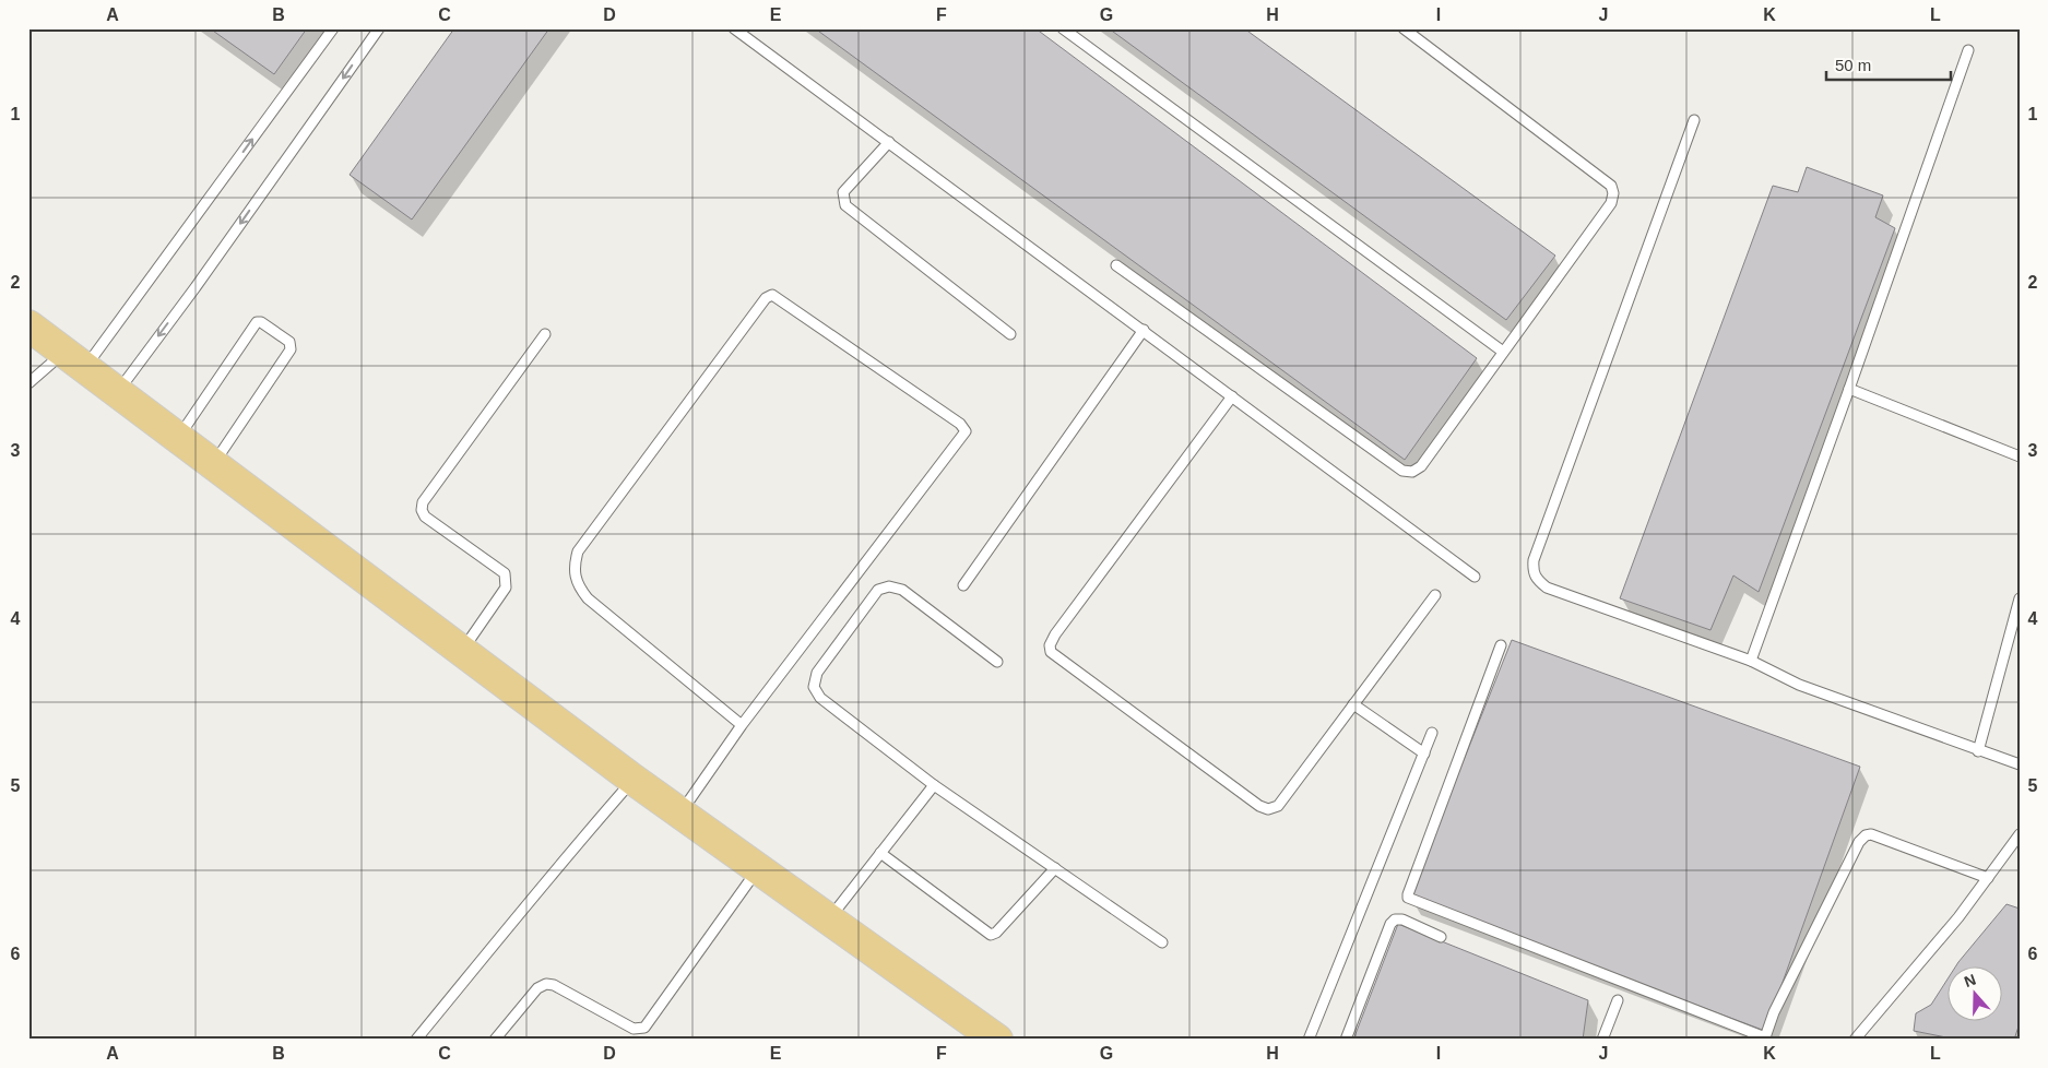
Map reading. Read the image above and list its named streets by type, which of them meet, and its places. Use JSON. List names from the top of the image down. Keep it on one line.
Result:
{"scale_bar":"50 m","north":"top","grid":{"columns":["A","B","C","D","E","F","G","H","I","J","K","L"],"rows":["1","2","3","4","5","6"]}}
